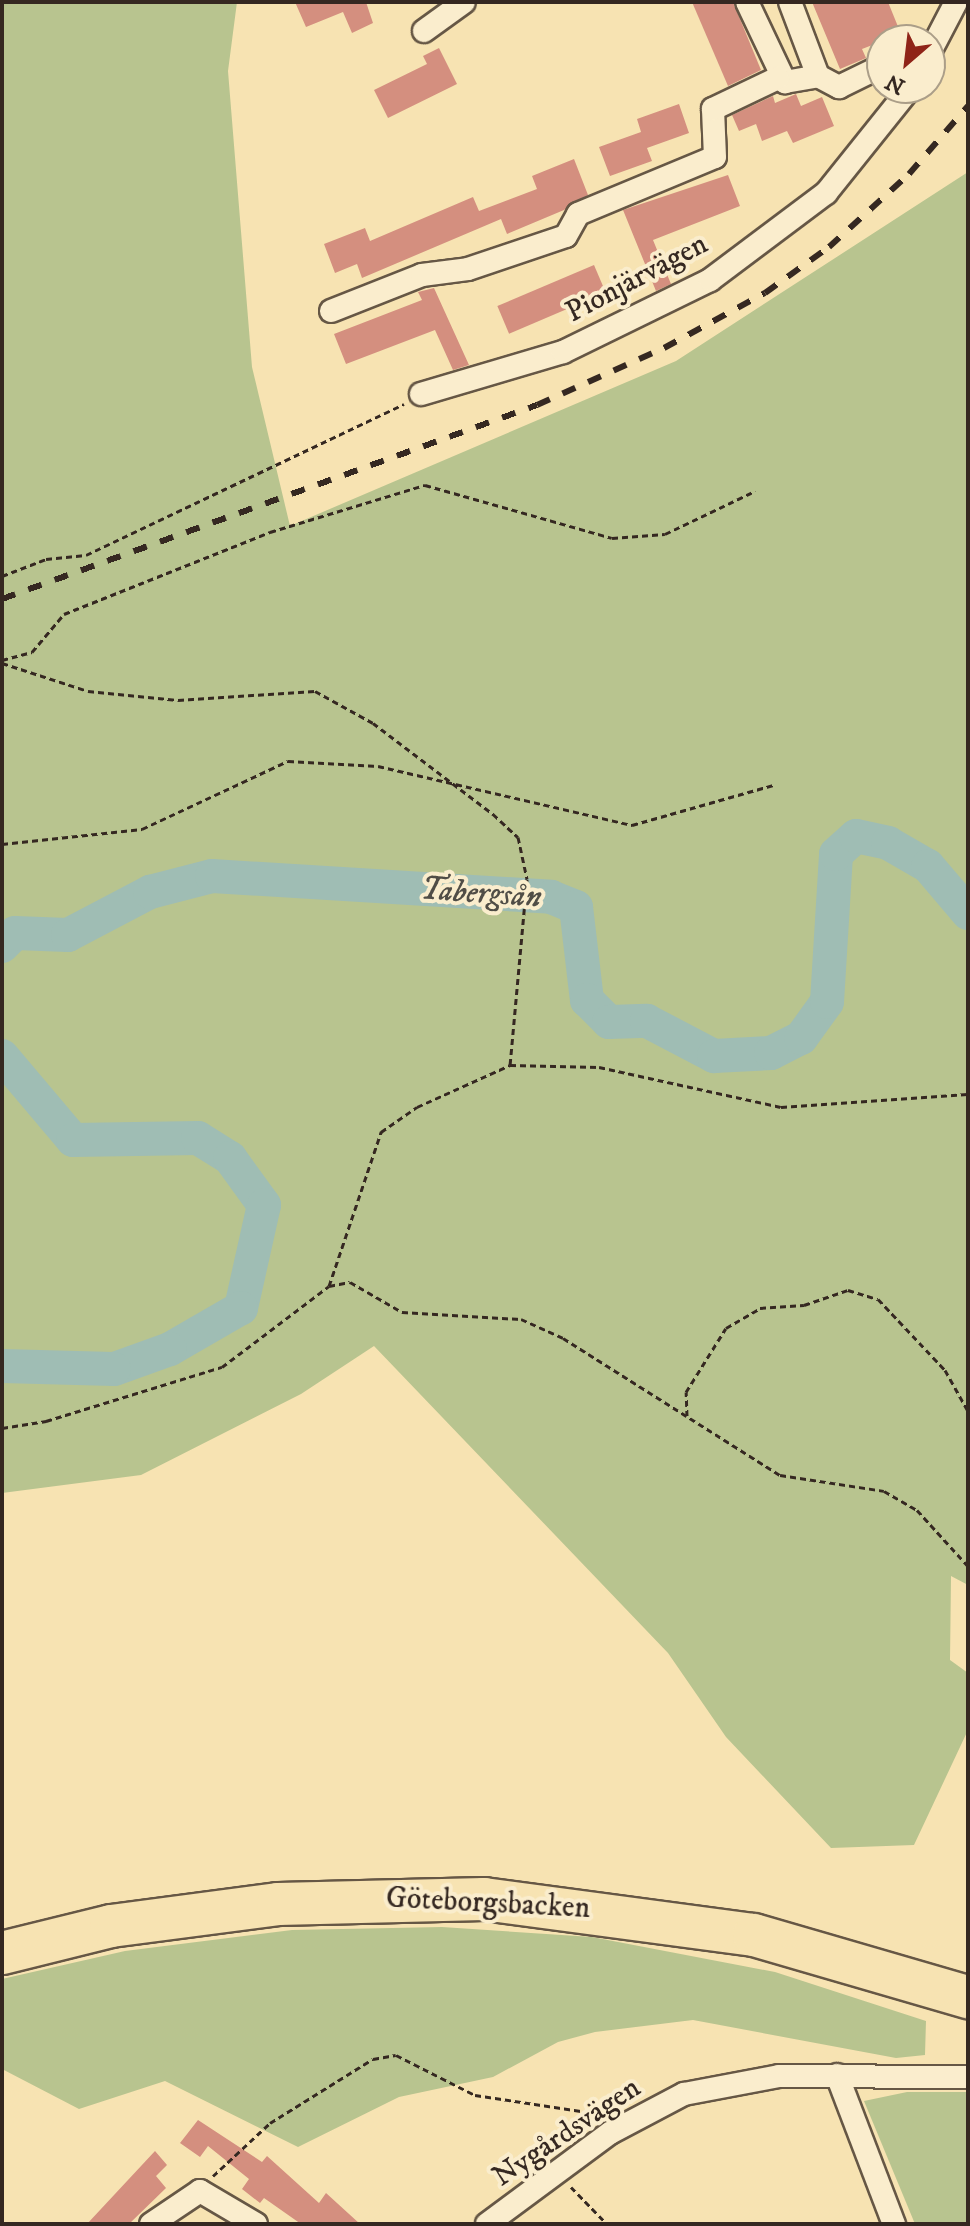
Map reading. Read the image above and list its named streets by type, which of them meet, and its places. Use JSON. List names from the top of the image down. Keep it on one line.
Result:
{"streets":{"highway":["Göteborgsbacken"],"street":["Pionjärvägen","Nygårdsvägen"]},"water":["Tabergsån"],"north":"bottom left"}
